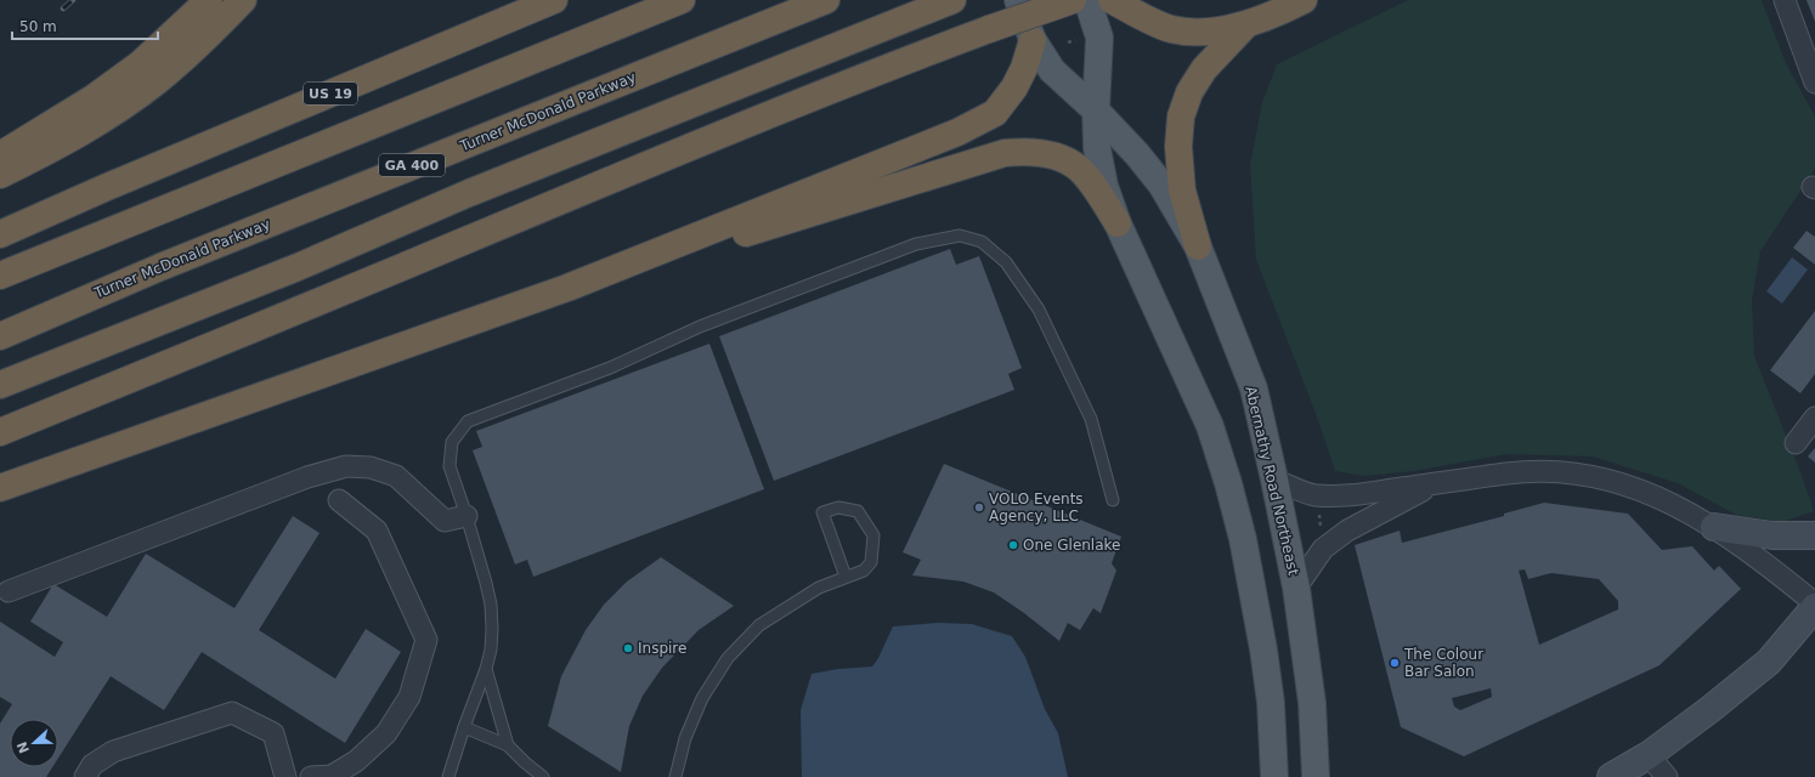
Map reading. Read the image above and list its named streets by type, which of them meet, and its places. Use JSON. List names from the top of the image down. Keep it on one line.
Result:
{"streets":{"highway":["US 19","Turner McDonald Parkway","GA 400"],"main road":["Abernathy Road Northeast"]},"places":["VOLO Events Agency, LLC","One Glenlake","Inspire","The Colour Bar Salon"],"scale_bar":"50 m","north":"left"}
